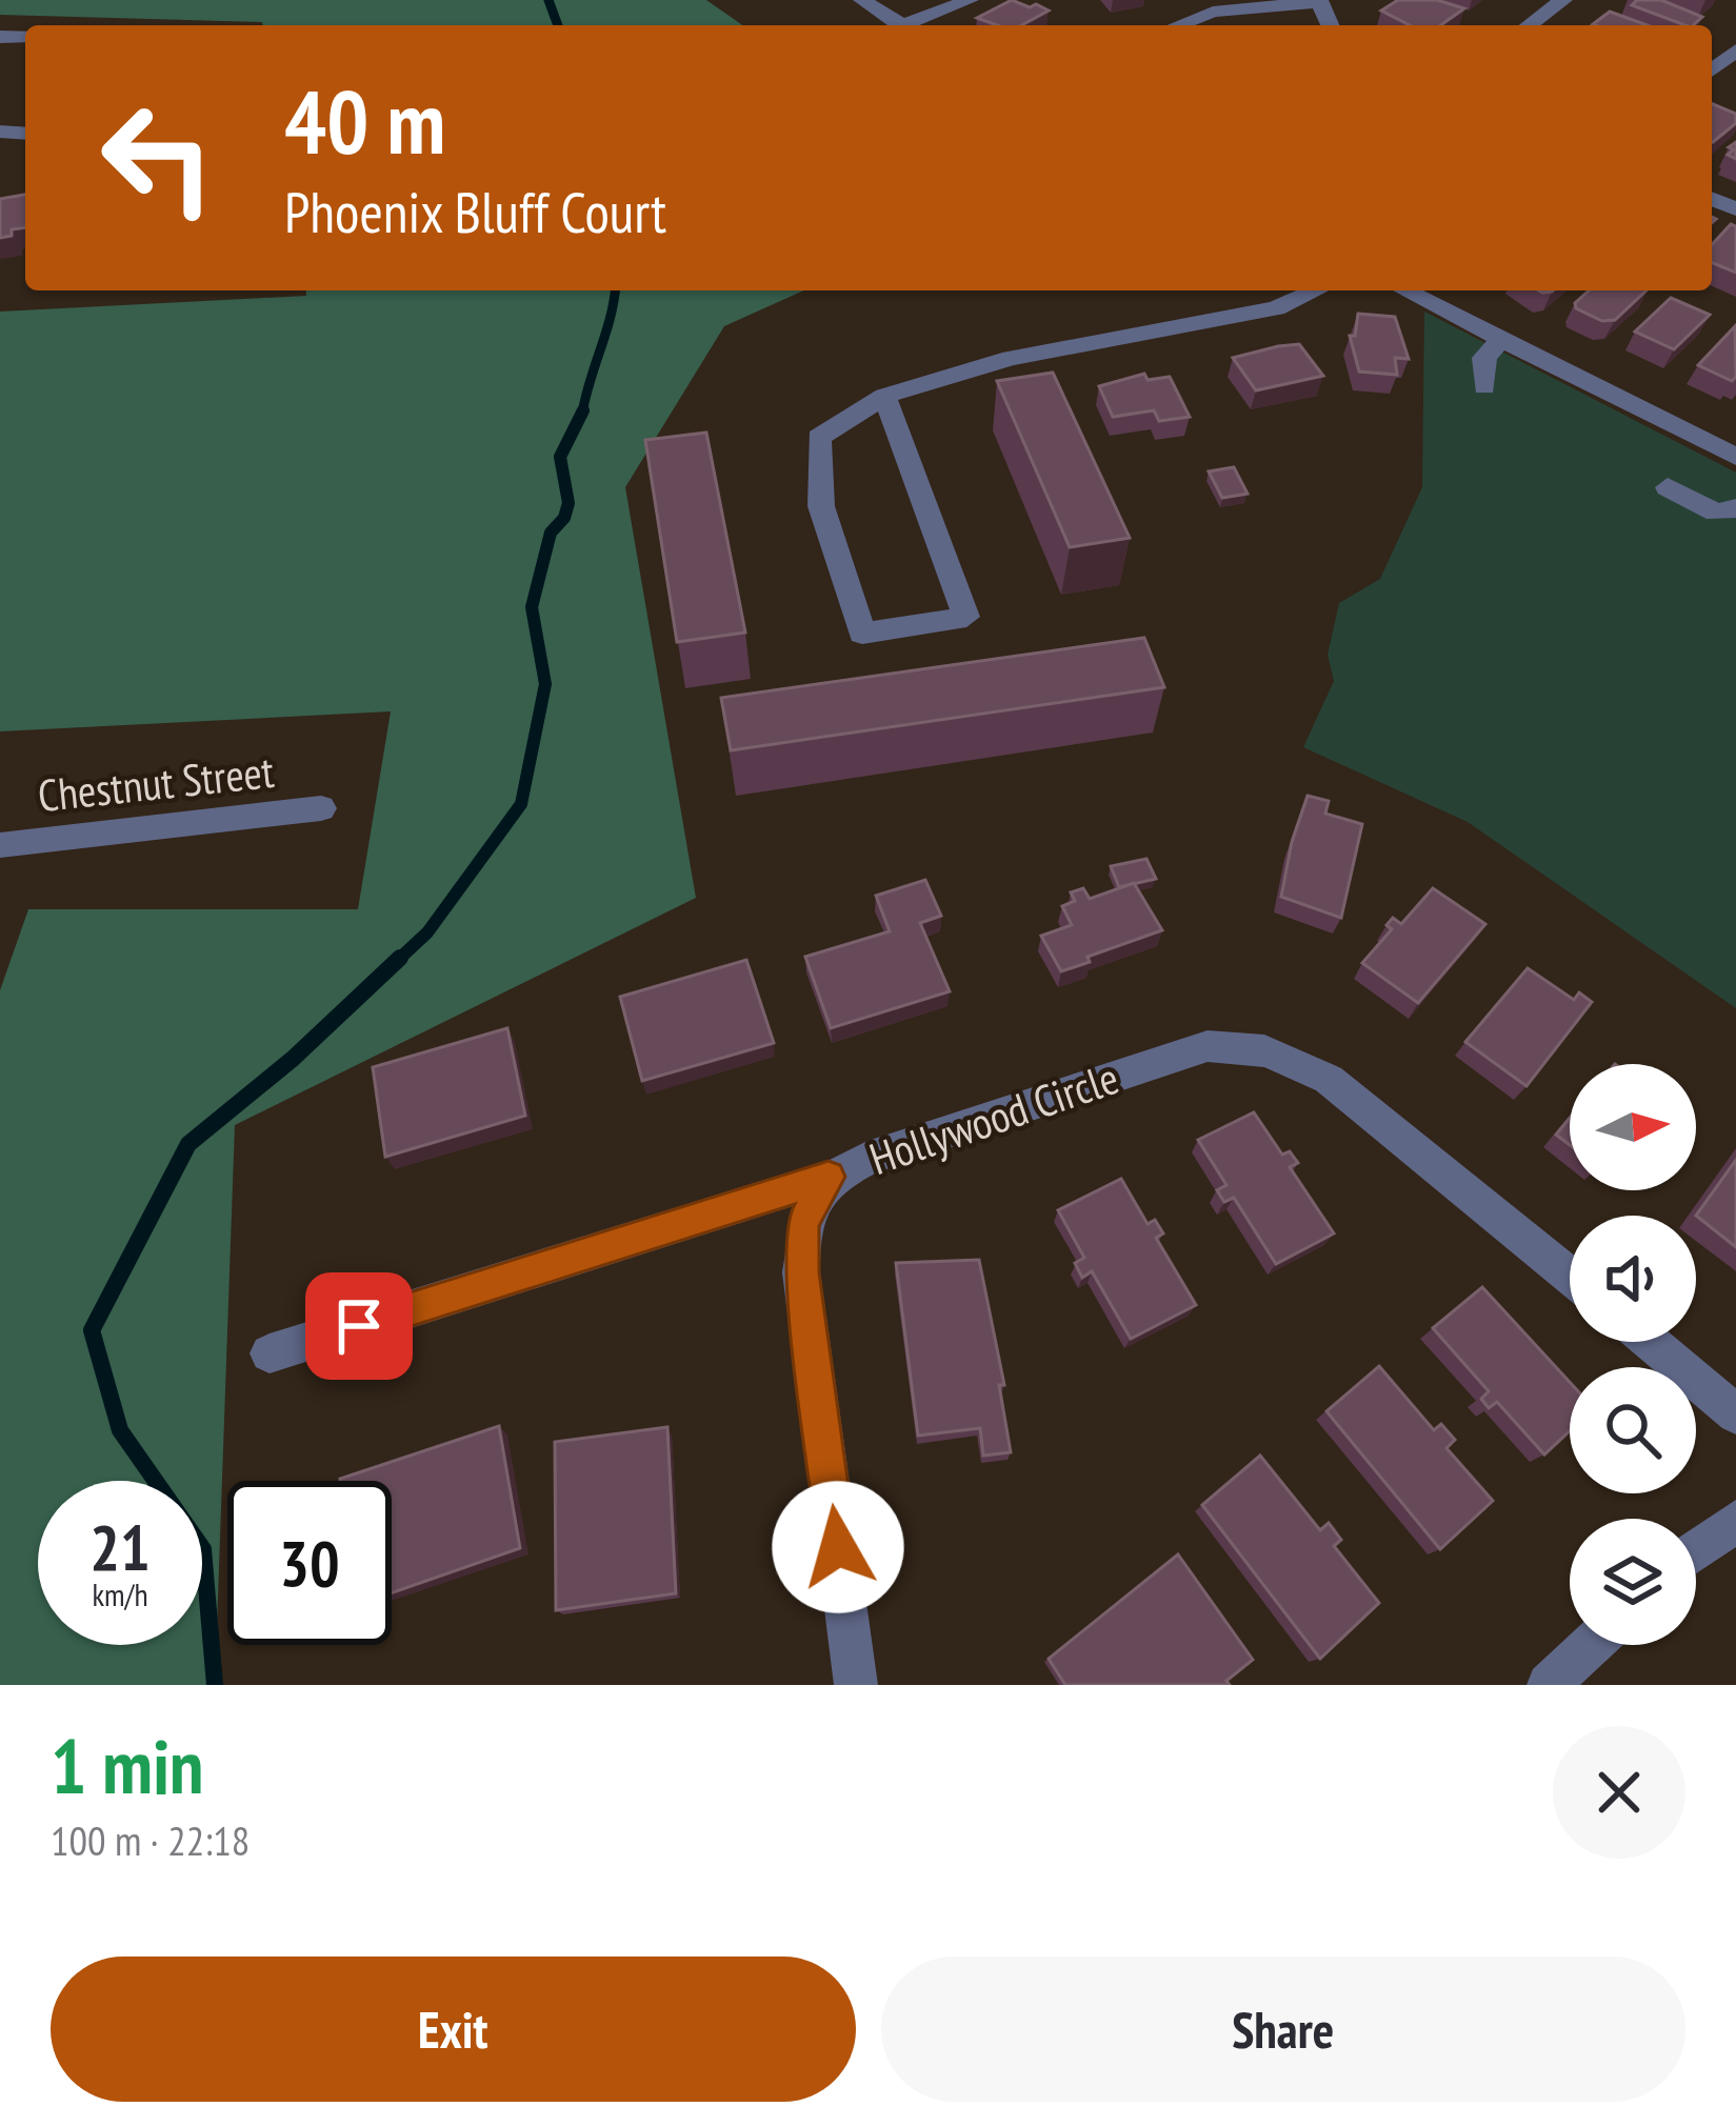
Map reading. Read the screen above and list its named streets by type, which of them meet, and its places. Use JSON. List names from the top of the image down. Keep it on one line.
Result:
{"streets":{"street":["Chestnut Street","Hollywood Circle"]},"north":"right","page":{"turn":["40 m","Phoenix Bluff Court"],"speed":"21 km/h","limit":"30","heading":["1 min","100 m · 22:18"],"buttons":["Exit","Share"]}}
